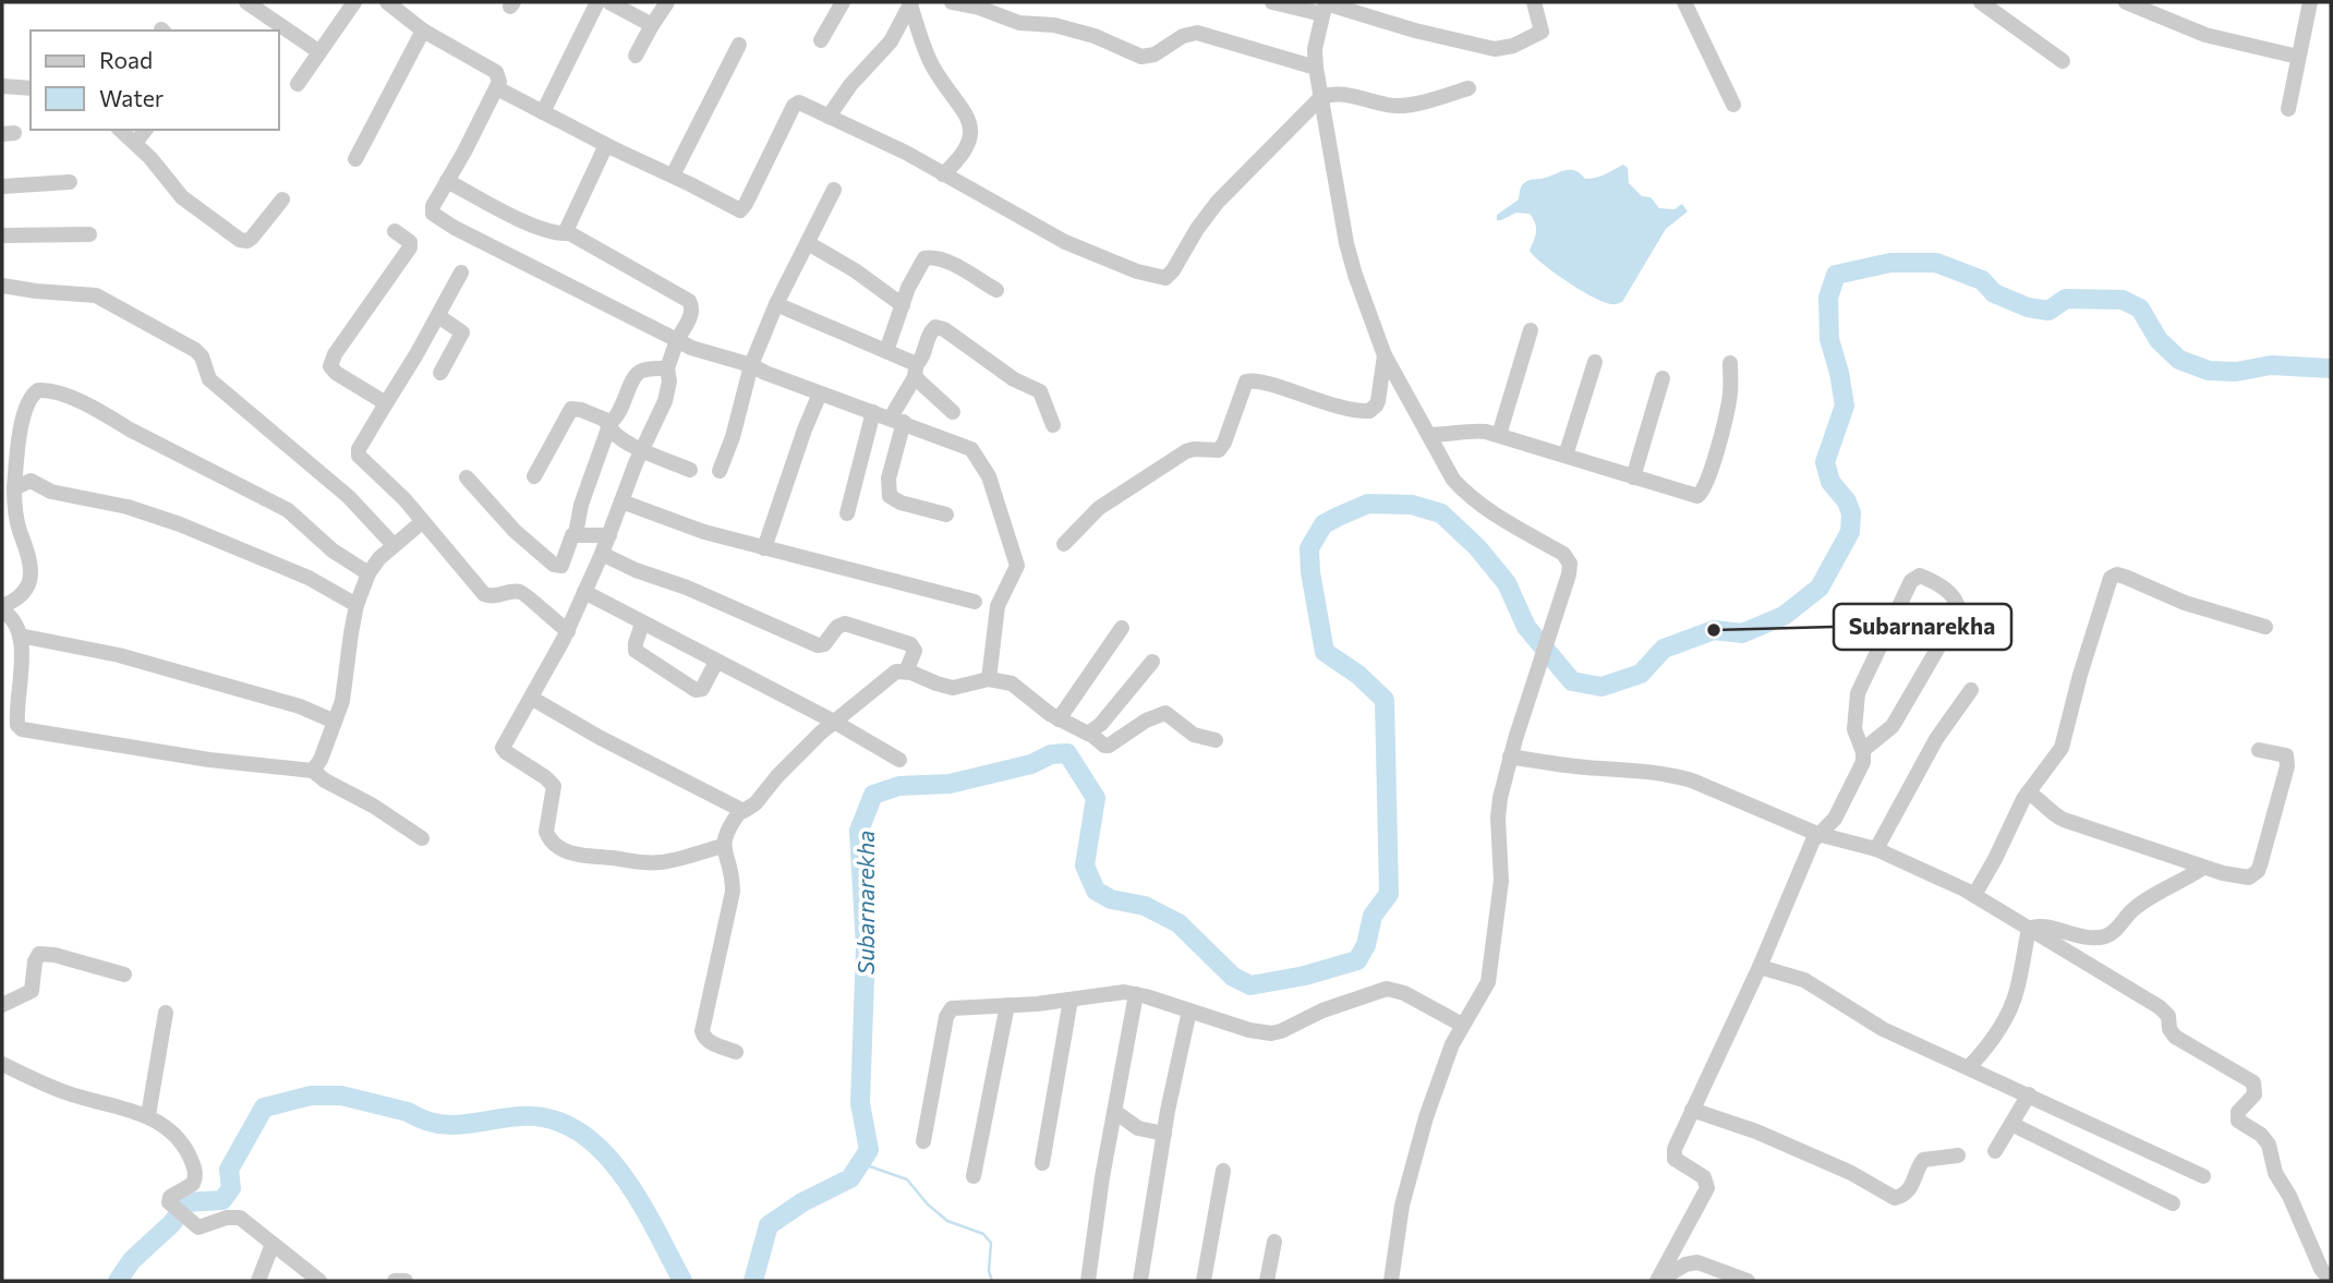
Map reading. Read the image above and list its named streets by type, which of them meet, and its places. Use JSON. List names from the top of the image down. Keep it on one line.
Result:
{"water":["Subarnarekha"],"places":["Subarnarekha"],"legend":["Road","Water"]}
